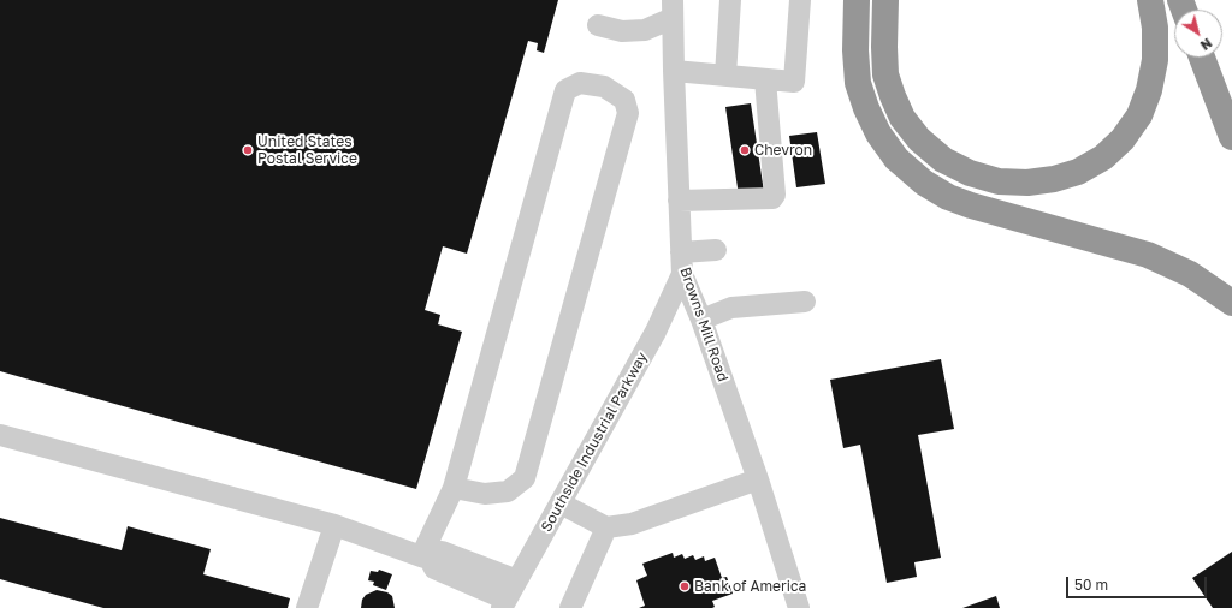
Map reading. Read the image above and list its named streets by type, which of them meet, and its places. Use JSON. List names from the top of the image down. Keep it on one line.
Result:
{"streets":{"street":["Browns Mill Road","Southside Industrial Parkway"]},"crossings":[["Browns Mill Road","Southside Industrial Parkway"]],"places":["United States Postal Service","Chevron","Bank of America"],"scale_bar":"50 m","north":"bottom right"}
